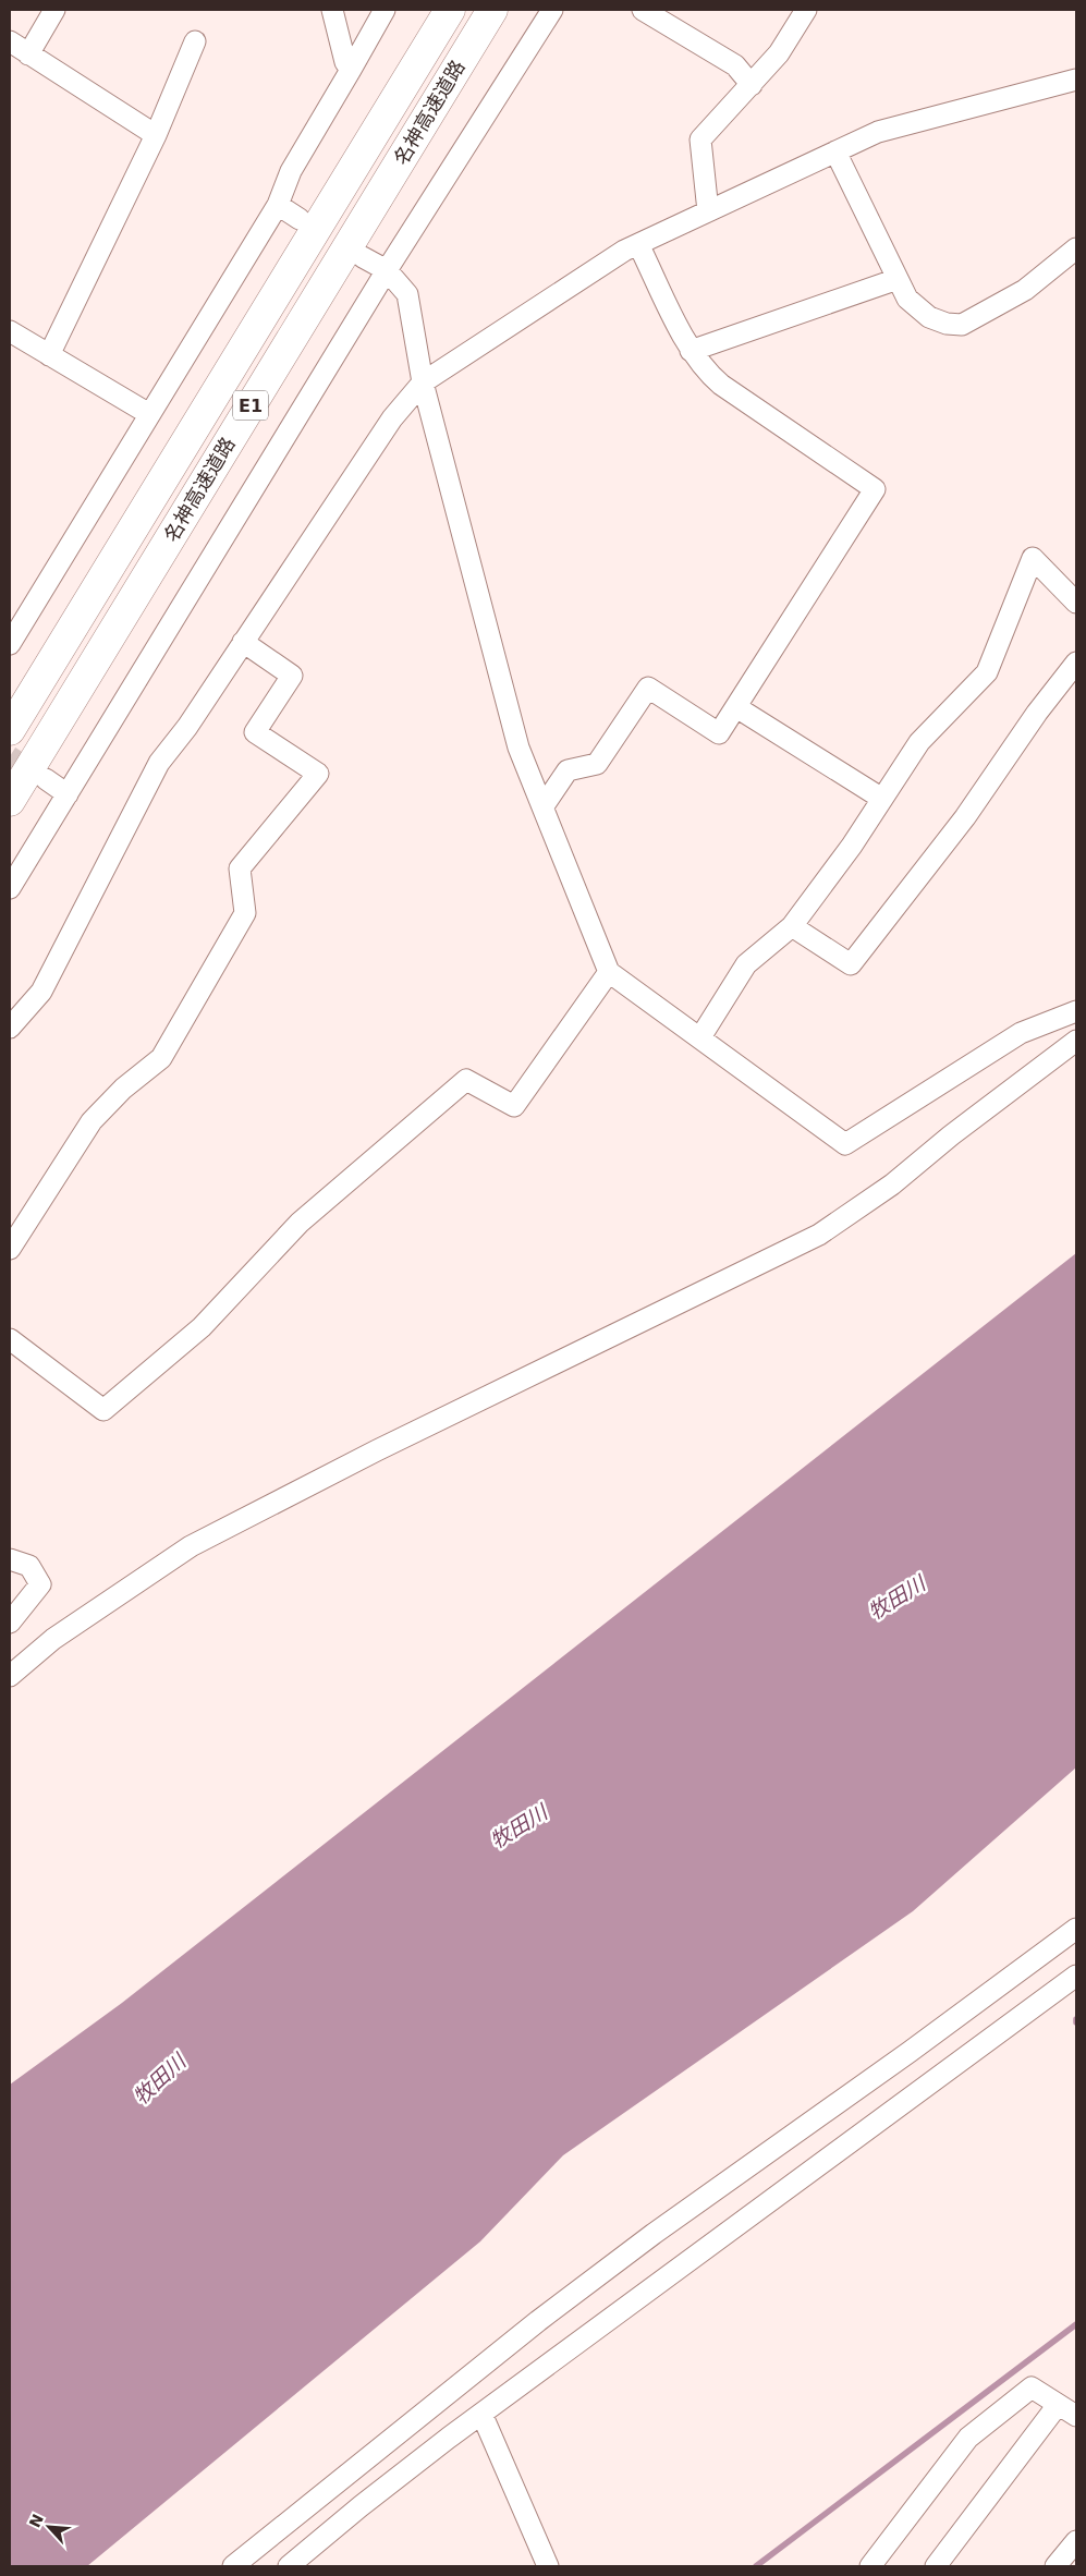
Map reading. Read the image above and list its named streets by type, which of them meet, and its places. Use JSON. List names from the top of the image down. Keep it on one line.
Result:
{"streets":{"highway":["名神高速道路","E1"]},"water":["牧田川"],"north":"top left"}
